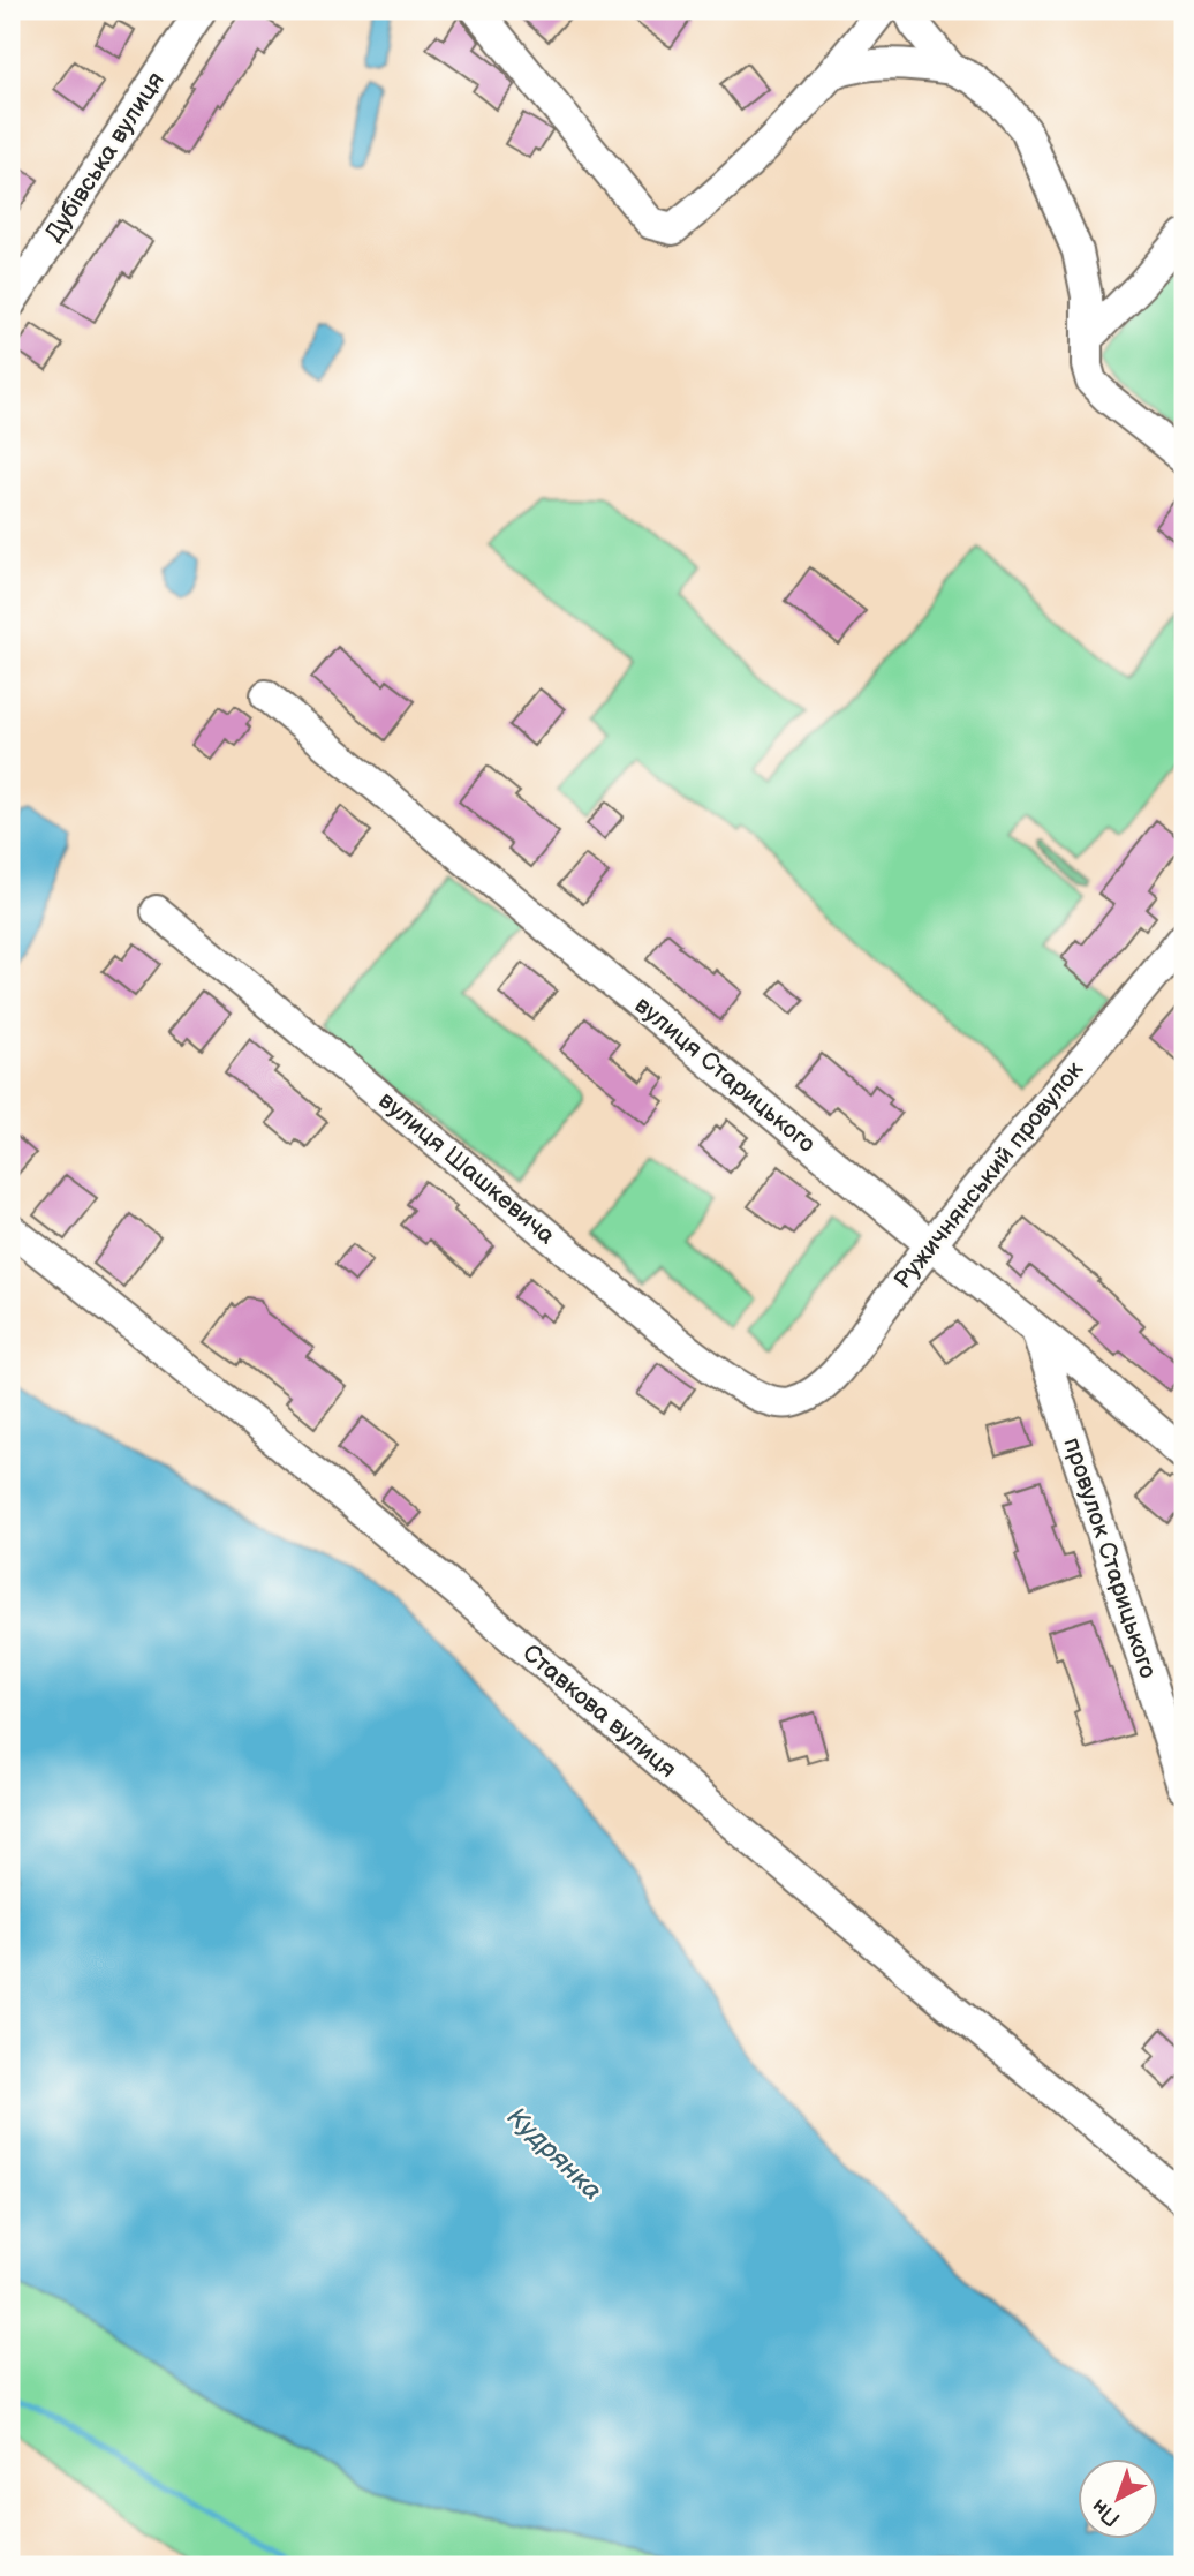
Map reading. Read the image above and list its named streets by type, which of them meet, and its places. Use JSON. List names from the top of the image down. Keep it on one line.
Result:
{"streets":{"street":["Дубівська вулиця","вулиця Старицького","вулиця Шашкевича","Ружичнянський провулок","провулок Старицького","Ставкова вулиця"]},"crossings":[["вулиця Старицького","Ружичнянський провулок"],["вулиця Старицького","провулок Старицького"],["вулиця Шашкевича","Ружичнянський провулок"]],"water":["Кудрянка"],"north":"bottom left"}
